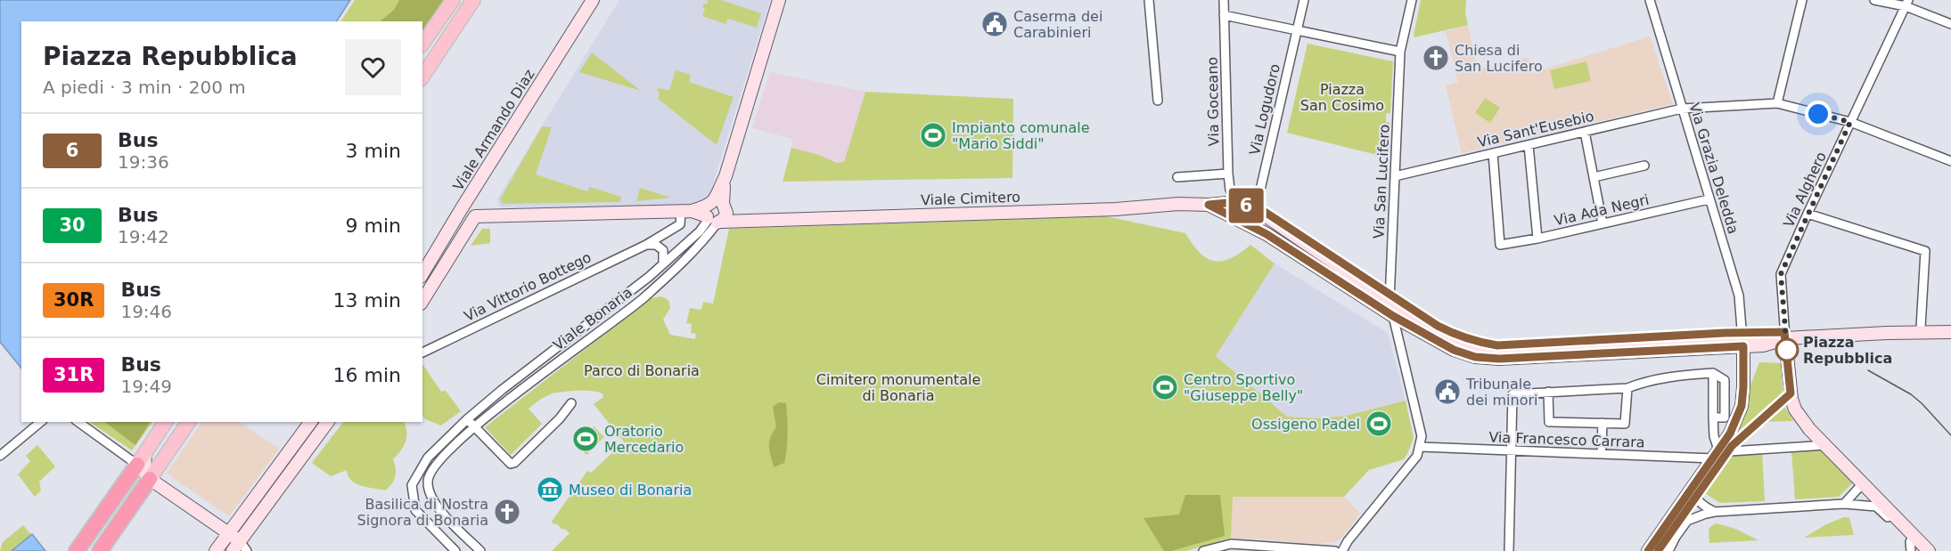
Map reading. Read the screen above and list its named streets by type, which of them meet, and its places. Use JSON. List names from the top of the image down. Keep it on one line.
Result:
{"streets":{"main road":["Viale Armando Diaz","Viale Cimitero"],"street":["Via Goceano","Via Logudoro","Via Sant'Eusebio","Via Grazia Deledda","Via San Lucifero","Via Alghero","Via Ada Negri","Via Vittorio Bottego","Viale Bonaria","Via Francesco Carrara"]},"crossings":[["Via Goceano","Viale Cimitero"],["Via Sant'Eusebio","Via Grazia Deledda"],["Via Sant'Eusebio","Via San Lucifero"],["Via Sant'Eusebio","Via Alghero"],["Via Sant'Eusebio","Via Ada Negri"],["Via Grazia Deledda","Via Ada Negri"],["Via San Lucifero","Via Francesco Carrara"],["Viale Cimitero","Via Vittorio Bottego"],["Viale Cimitero","Viale Bonaria"]],"parks":["Piazza San Cosimo","Parco di Bonaria","Cimitero monumentale di Bonaria"],"places":{"public building":["Caserma dei Carabinieri","Tribunale dei minori"],"church":["Chiesa di San Lucifero","Basilica di Nostra Signora di Bonaria"],"sports":["Impianto comunale \"Mario Siddi\"","Centro Sportivo \"Giuseppe Belly\"","Ossigeno Padel","Oratorio Mercedario"],"other":["Piazza Repubblica"],"museum":["Museo di Bonaria"]},"lines":["bus line 6"],"page":{"on_map":"6","heading":["Piazza Repubblica","A piedi · 3 min · 200 m"],"list":[{"mark":"6","name":"Bus","note":"19:36","value":"3 min"},{"mark":"30","name":"Bus","note":"19:42","value":"9 min"},{"mark":"30R","name":"Bus","note":"19:46","value":"13 min"},{"mark":"31R","name":"Bus","note":"19:49","value":"16 min"}]}}
